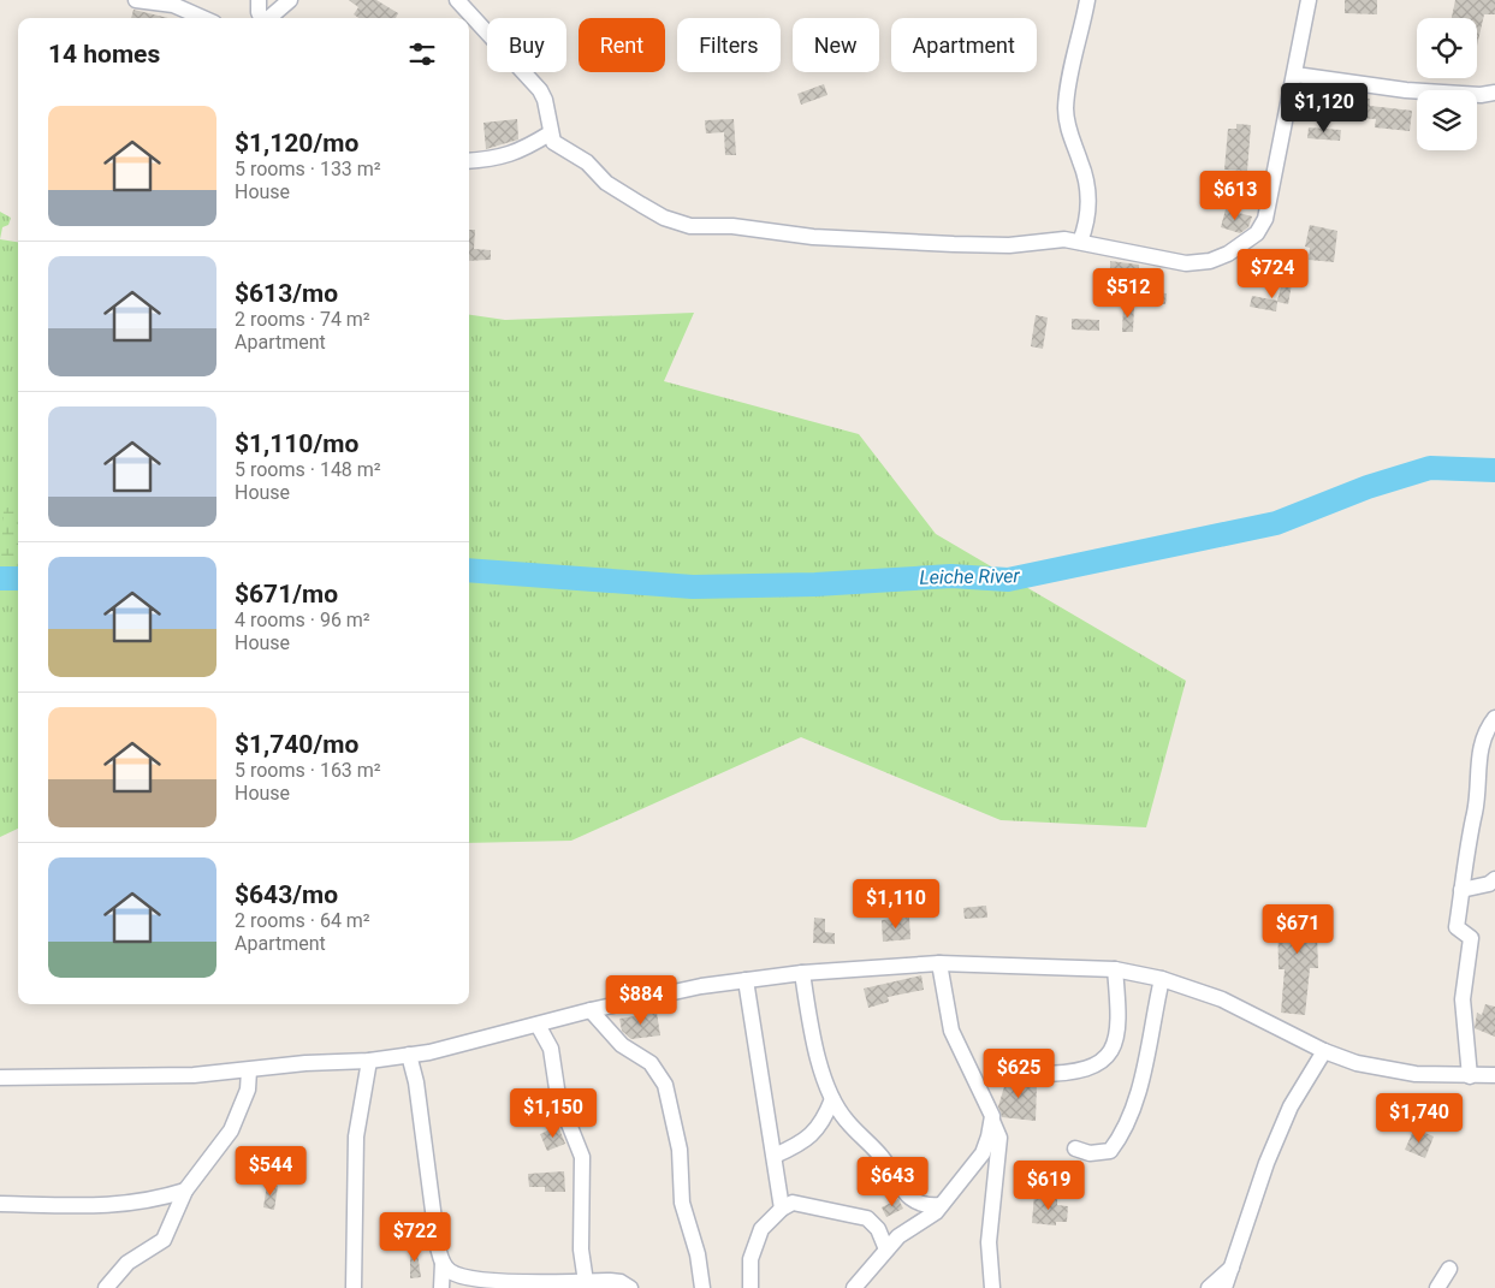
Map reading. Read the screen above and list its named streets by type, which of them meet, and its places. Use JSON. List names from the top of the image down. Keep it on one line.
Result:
{"water":["Leiche River"],"page":{"chip":["Buy","Rent","Filters","New","Apartment"],"heading":"14 homes","price":["$1,120","$613","$724","$512","$1,110","$671","$884","$625","$1,150","$1,740","$544","$643","$619","$722"],"list":[{"name":"$1,120/mo","note":"5 rooms · 133 m² · House"},{"name":"$613/mo","note":"2 rooms · 74 m² · Apartment"},{"name":"$1,110/mo","note":"5 rooms · 148 m² · House"},{"name":"$671/mo","note":"4 rooms · 96 m² · House"},{"name":"$1,740/mo","note":"5 rooms · 163 m² · House"},{"name":"$643/mo","note":"2 rooms · 64 m² · Apartment"}]}}
